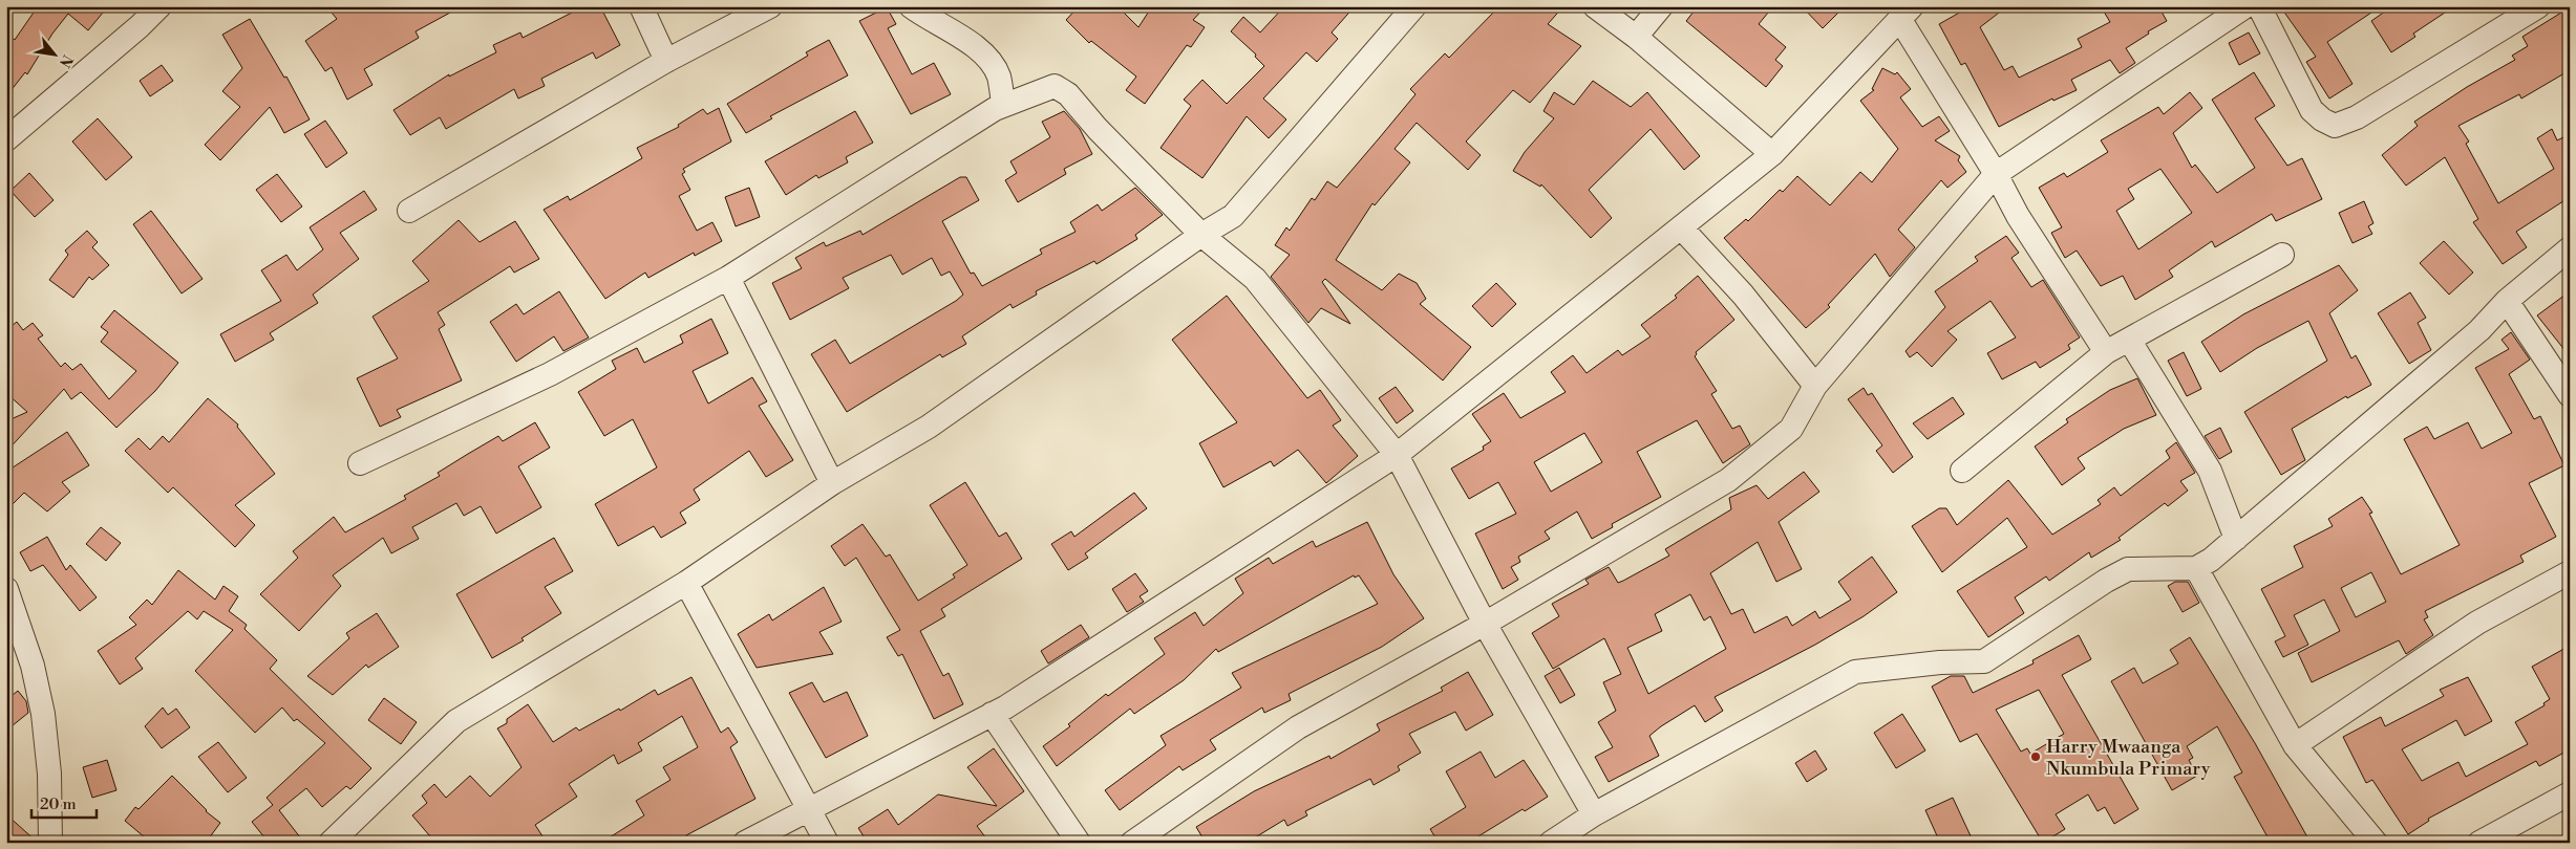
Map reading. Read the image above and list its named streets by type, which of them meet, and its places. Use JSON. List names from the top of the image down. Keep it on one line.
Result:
{"places":["Harry Mwaanga Nkumbula Primary"],"scale_bar":"20 m","north":"bottom right"}
